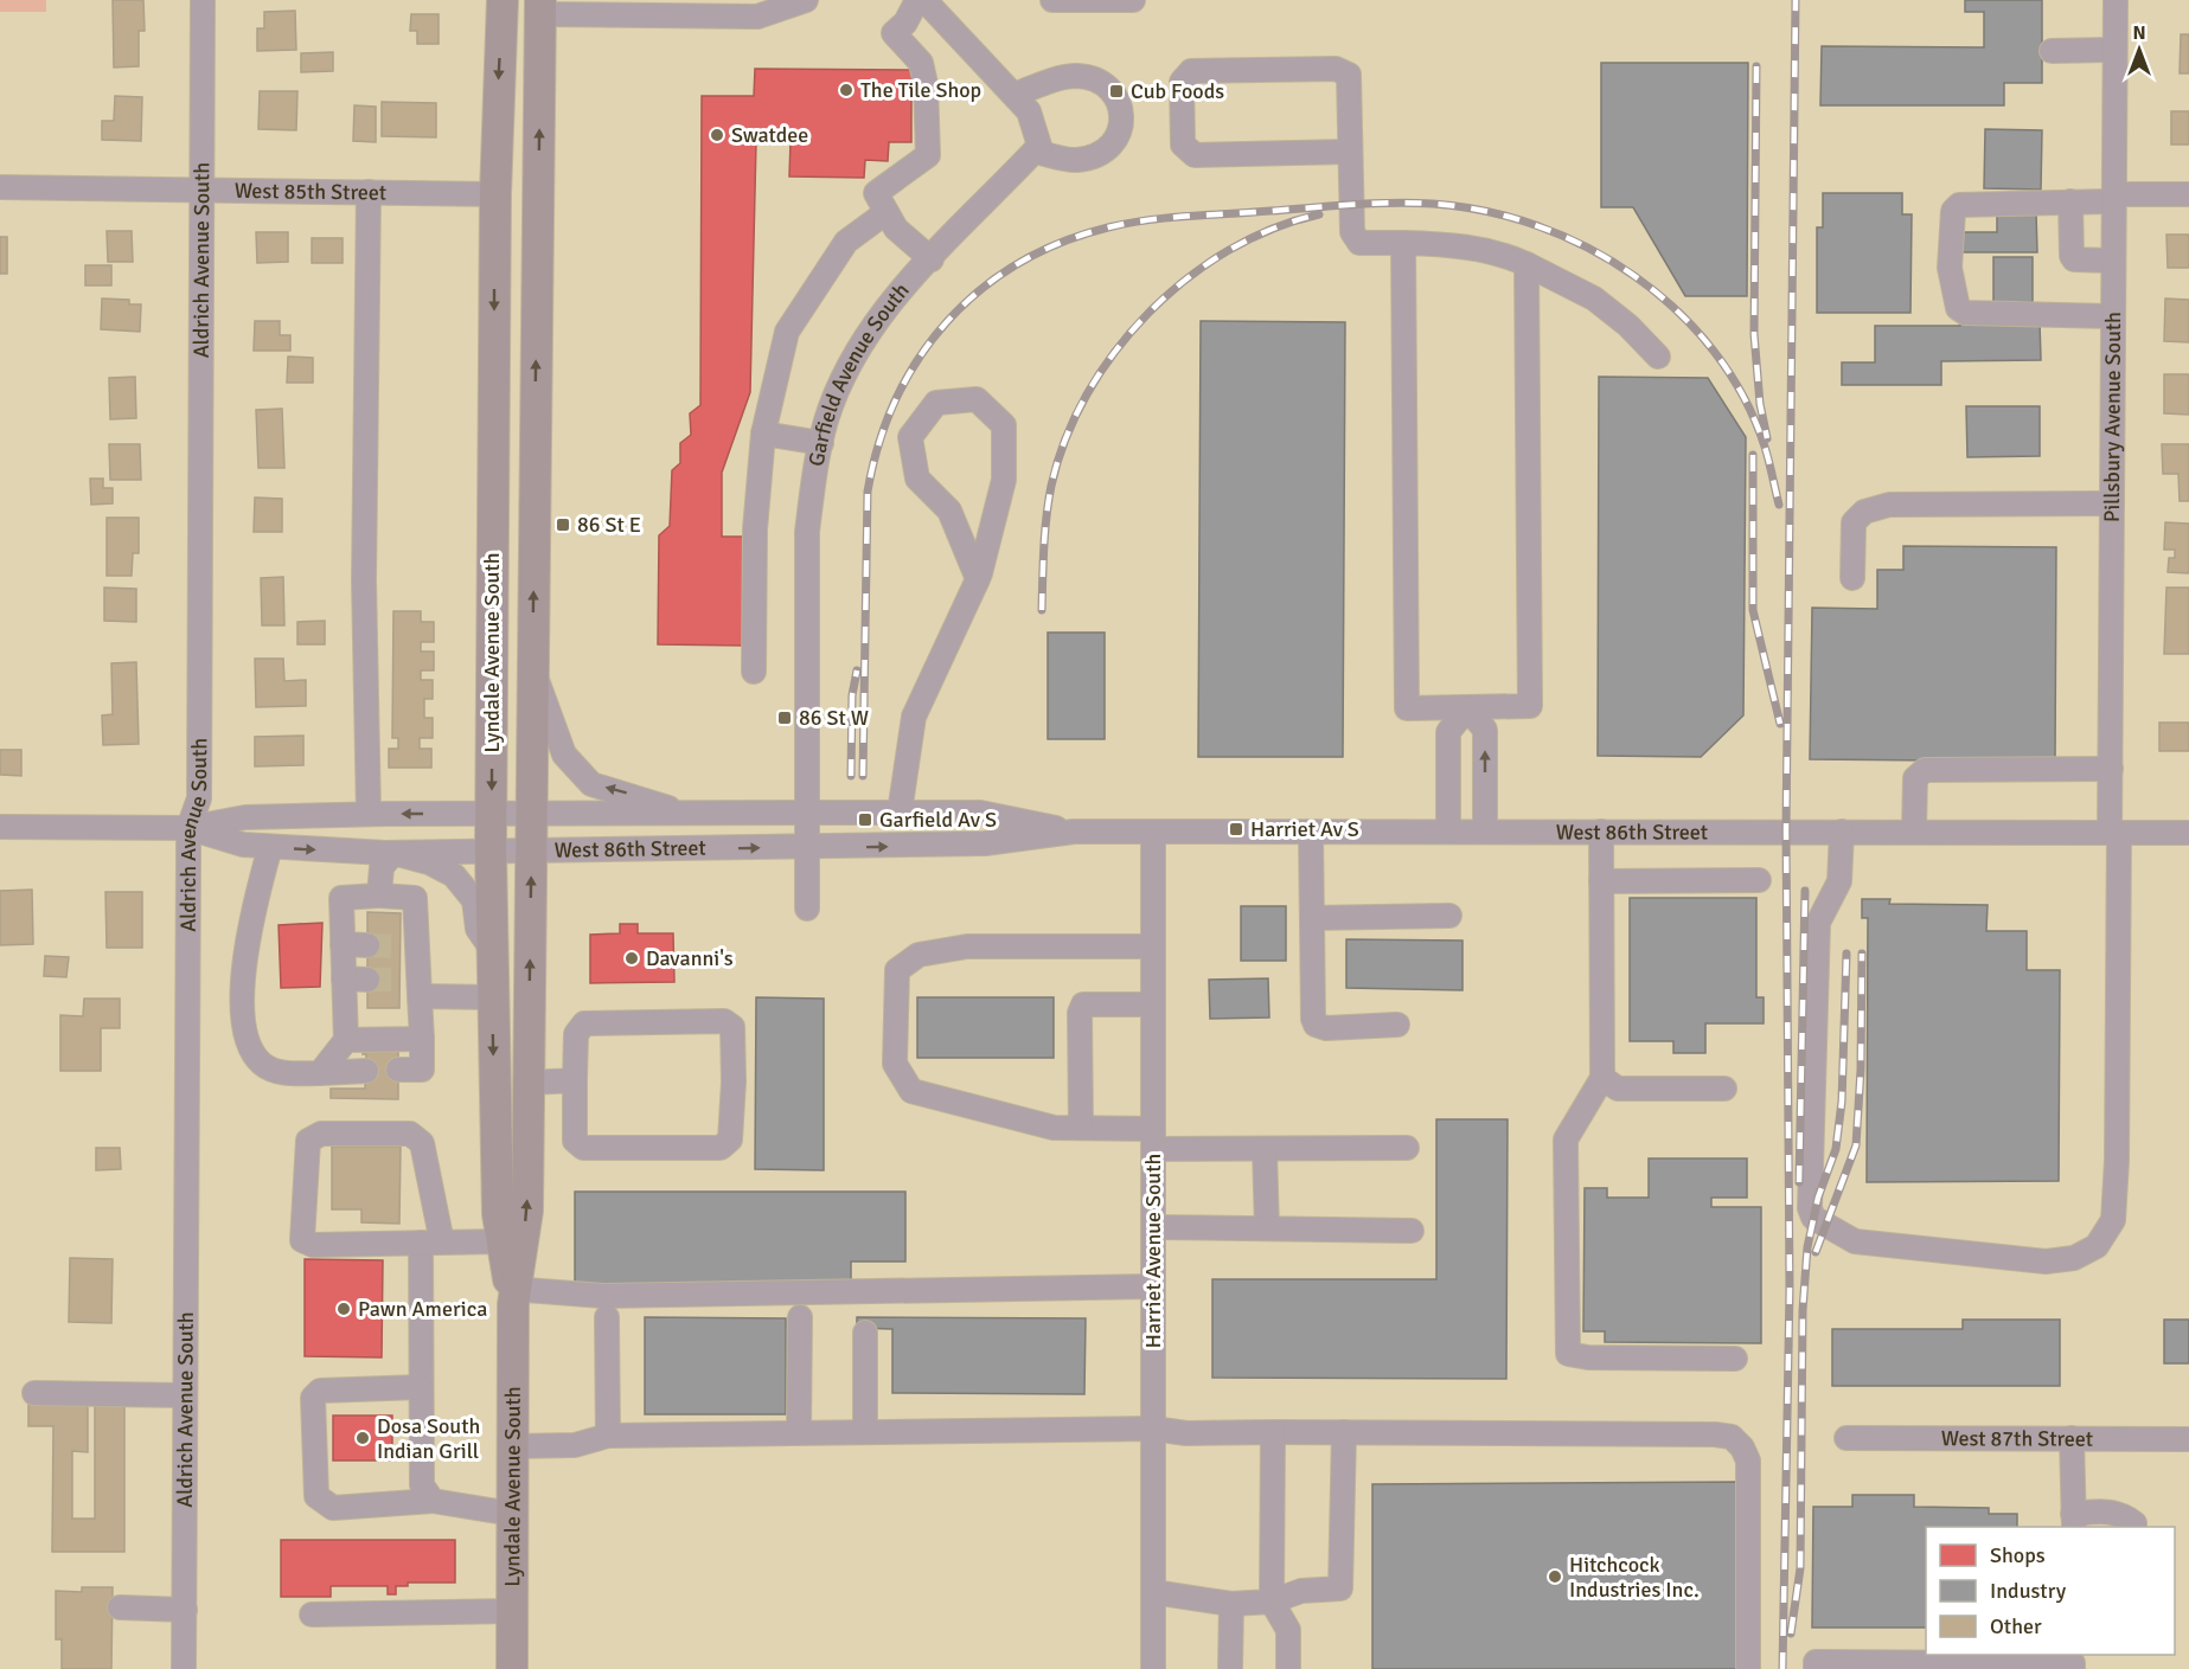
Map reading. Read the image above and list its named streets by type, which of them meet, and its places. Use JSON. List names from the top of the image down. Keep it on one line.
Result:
{"streets":{"main road":["Lyndale Avenue South"],"street":["West 85th Street","Aldrich Avenue South","Garfield Avenue South","Pillsbury Avenue South","West 86th Street","Harriet Avenue South","West 87th Street"]},"crossings":[["West 85th Street","Aldrich Avenue South"],["West 85th Street","Lyndale Avenue South"],["Aldrich Avenue South","West 86th Street"],["Garfield Avenue South","West 86th Street"],["Pillsbury Avenue South","West 86th Street"],["Lyndale Avenue South","West 86th Street"],["West 86th Street","Harriet Avenue South"]],"places":{"other":["The Tile Shop","Swatdee","Davanni's","Pawn America","Dosa South Indian Grill","Hitchcock Industries Inc."],"transit":["Cub Foods","86 St E","86 St W","Garfield Av S","Harriet Av S"]},"legend":["Shops","Industry","Other"],"north":"top"}
